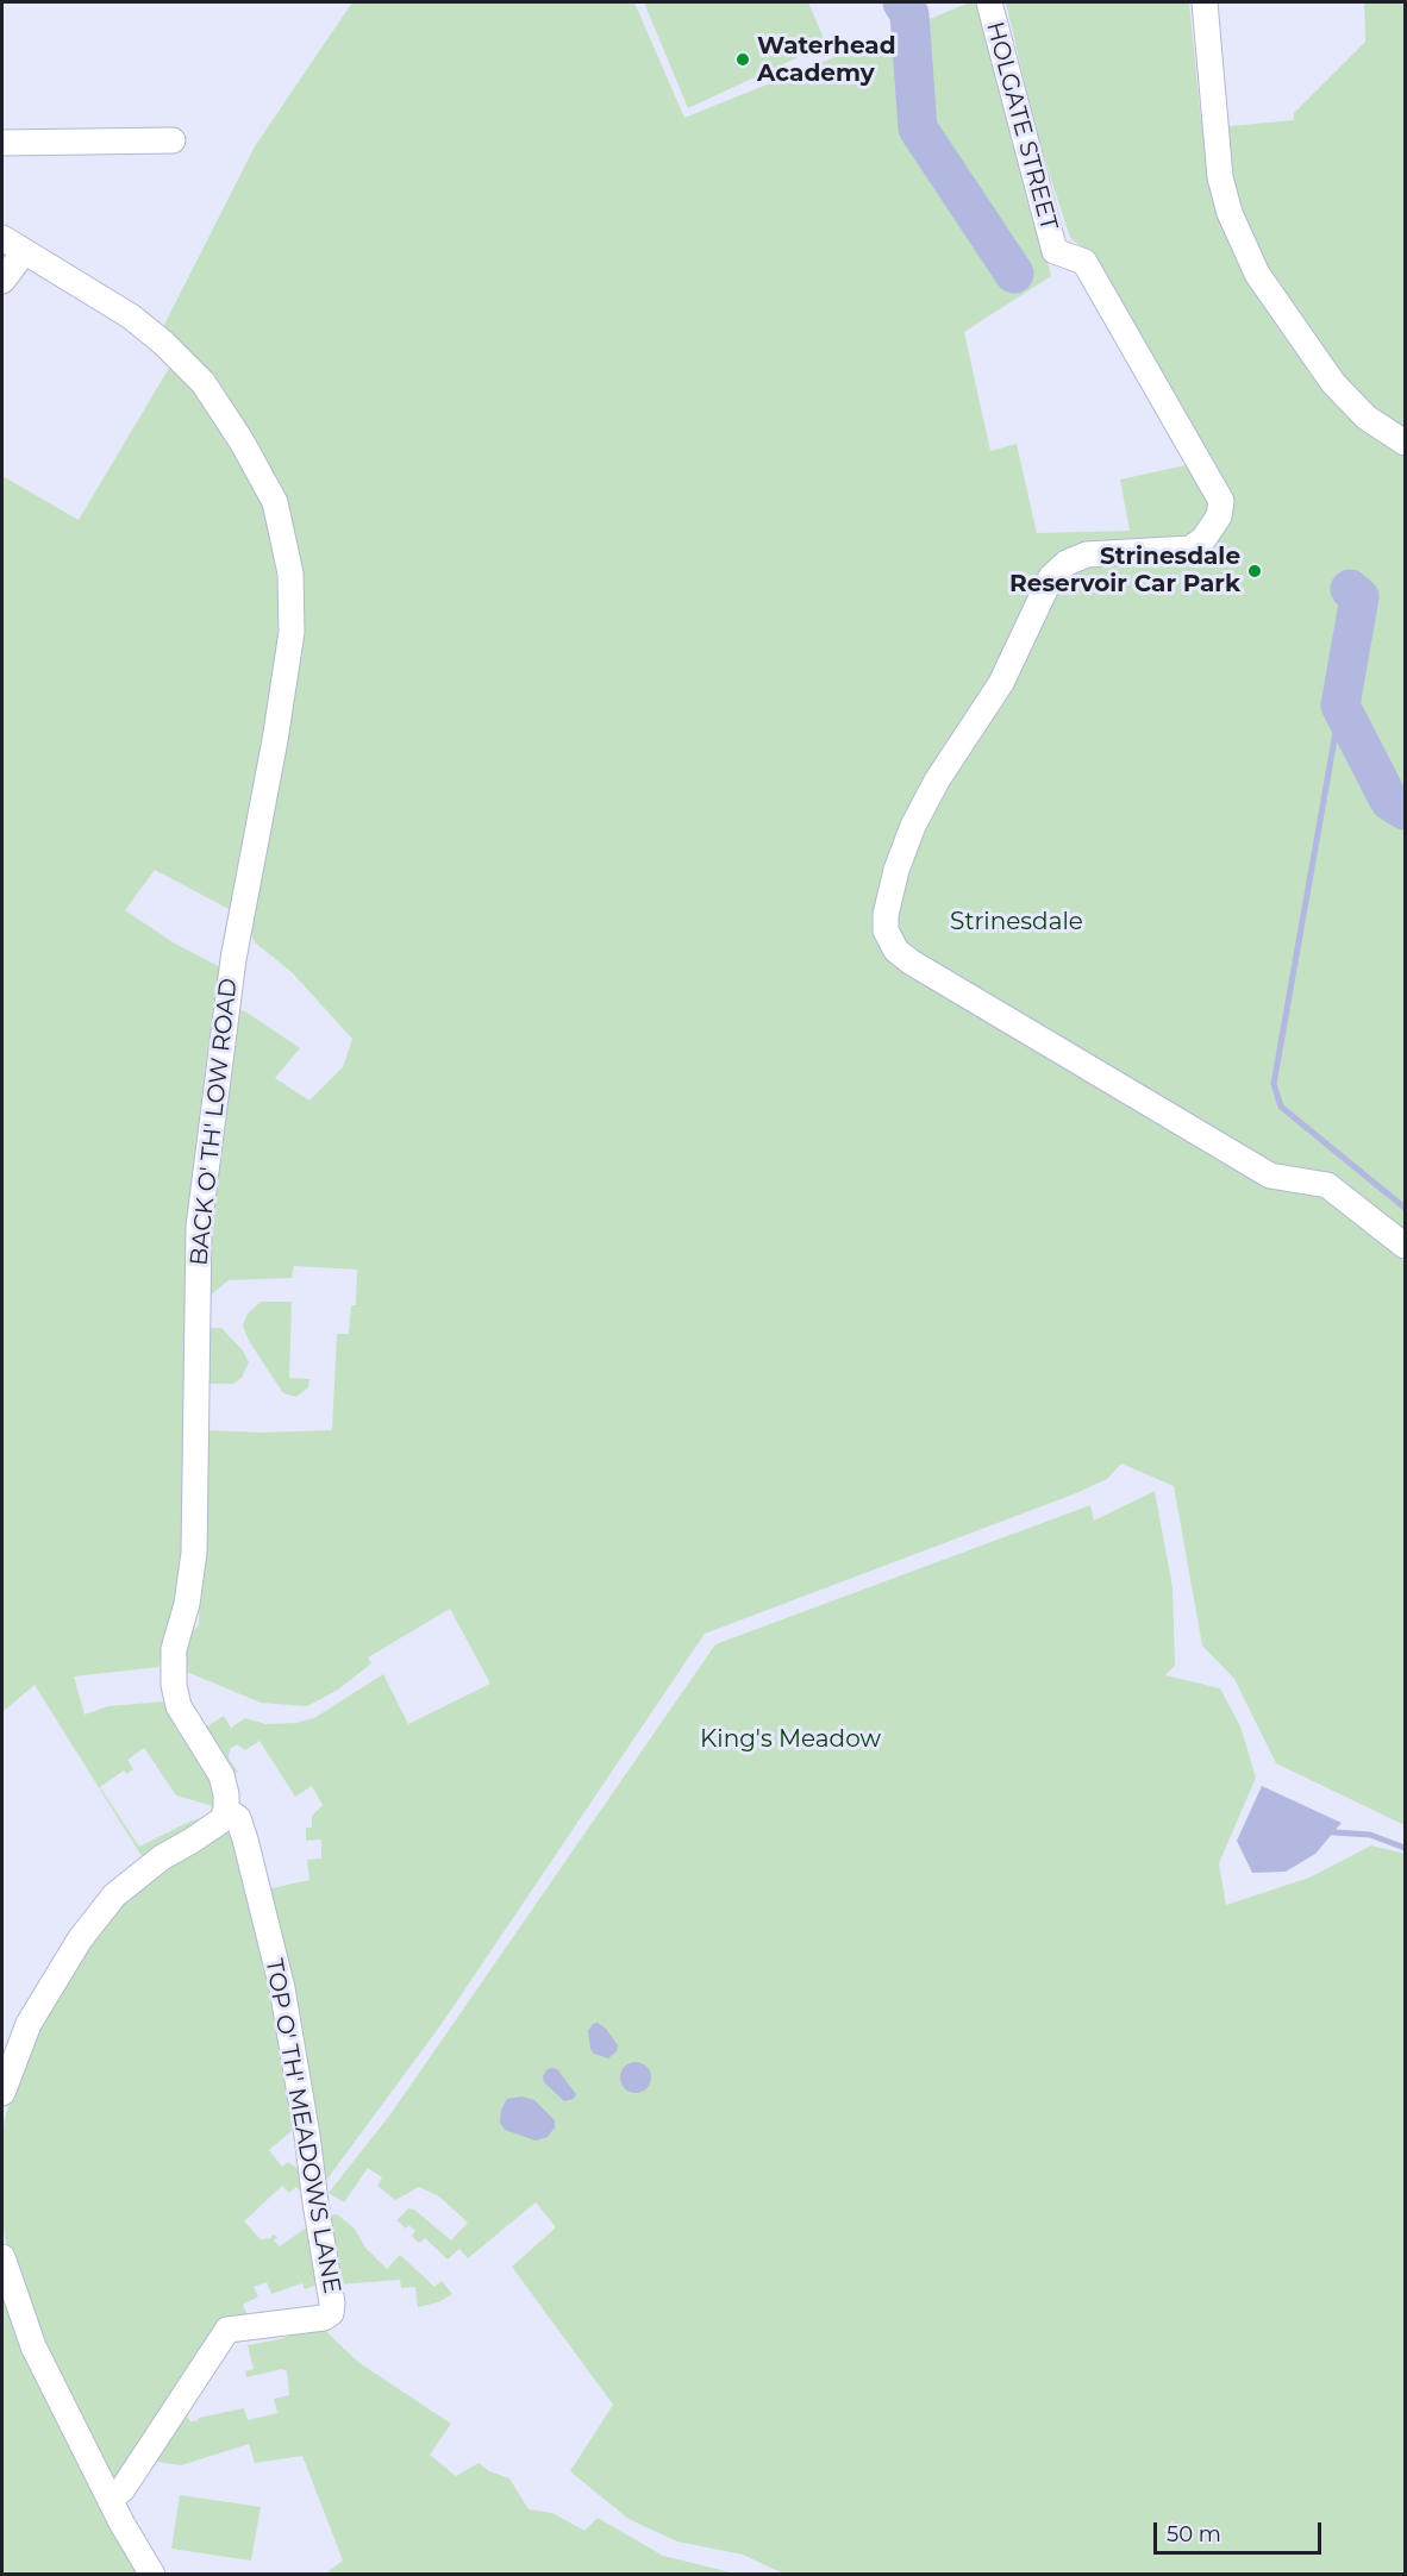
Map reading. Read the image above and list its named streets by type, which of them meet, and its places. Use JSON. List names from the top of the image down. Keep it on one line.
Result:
{"streets":{"street":["HOLGATE STREET","BACK O' TH' LOW ROAD","TOP O' TH' MEADOWS LANE"]},"crossings":[["BACK O' TH' LOW ROAD","TOP O' TH' MEADOWS LANE"]],"parks":["Strinesdale","King's Meadow"],"places":["Waterhead Academy","Strinesdale Reservoir Car Park"],"scale_bar":"50 m"}
